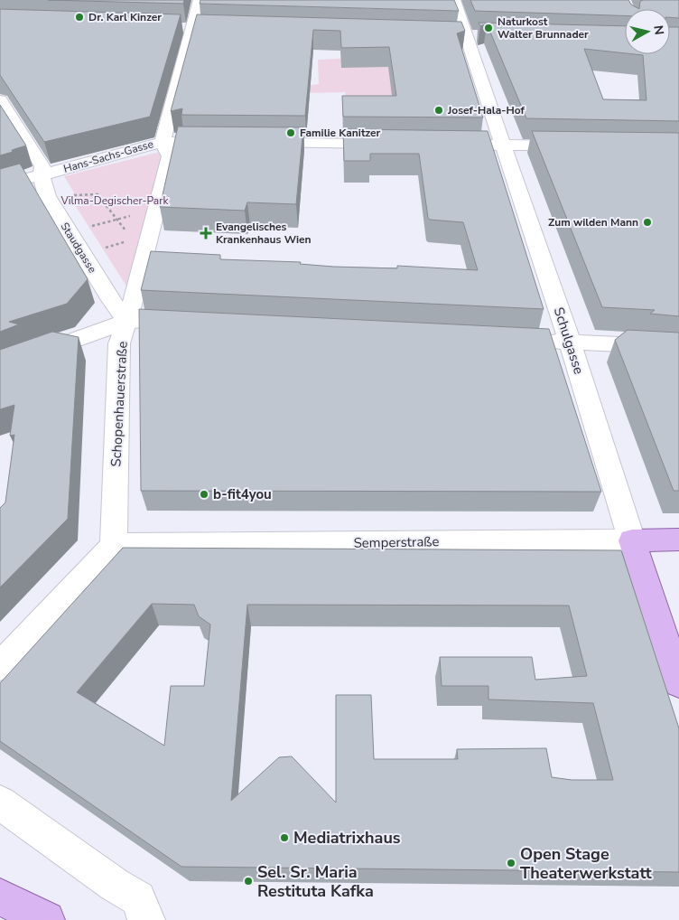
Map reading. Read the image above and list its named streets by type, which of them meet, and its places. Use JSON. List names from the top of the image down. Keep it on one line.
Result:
{"streets":{"main road":["Schulgasse","Semperstraße"],"street":["Hans-Sachs-Gasse","Staudgasse","Schopenhauerstraße"]},"crossings":[["Hans-Sachs-Gasse","Staudgasse"],["Hans-Sachs-Gasse","Schopenhauerstraße"],["Staudgasse","Schopenhauerstraße"],["Schulgasse","Semperstraße"],["Schopenhauerstraße","Semperstraße"]],"parks":["Vilma-Degischer-Park"],"places":{"other":["Dr. Karl Kinzer","Naturkost Walter Brunnader","Josef-Hala-Hof","Familie Kanitzer","Zum wilden Mann","b-fit4you","Mediatrixhaus","Open Stage Theaterwerkstatt","Sel. Sr. Maria Restituta Kafka"],"health":["Evangelisches Krankenhaus Wien"]},"north":"right"}
